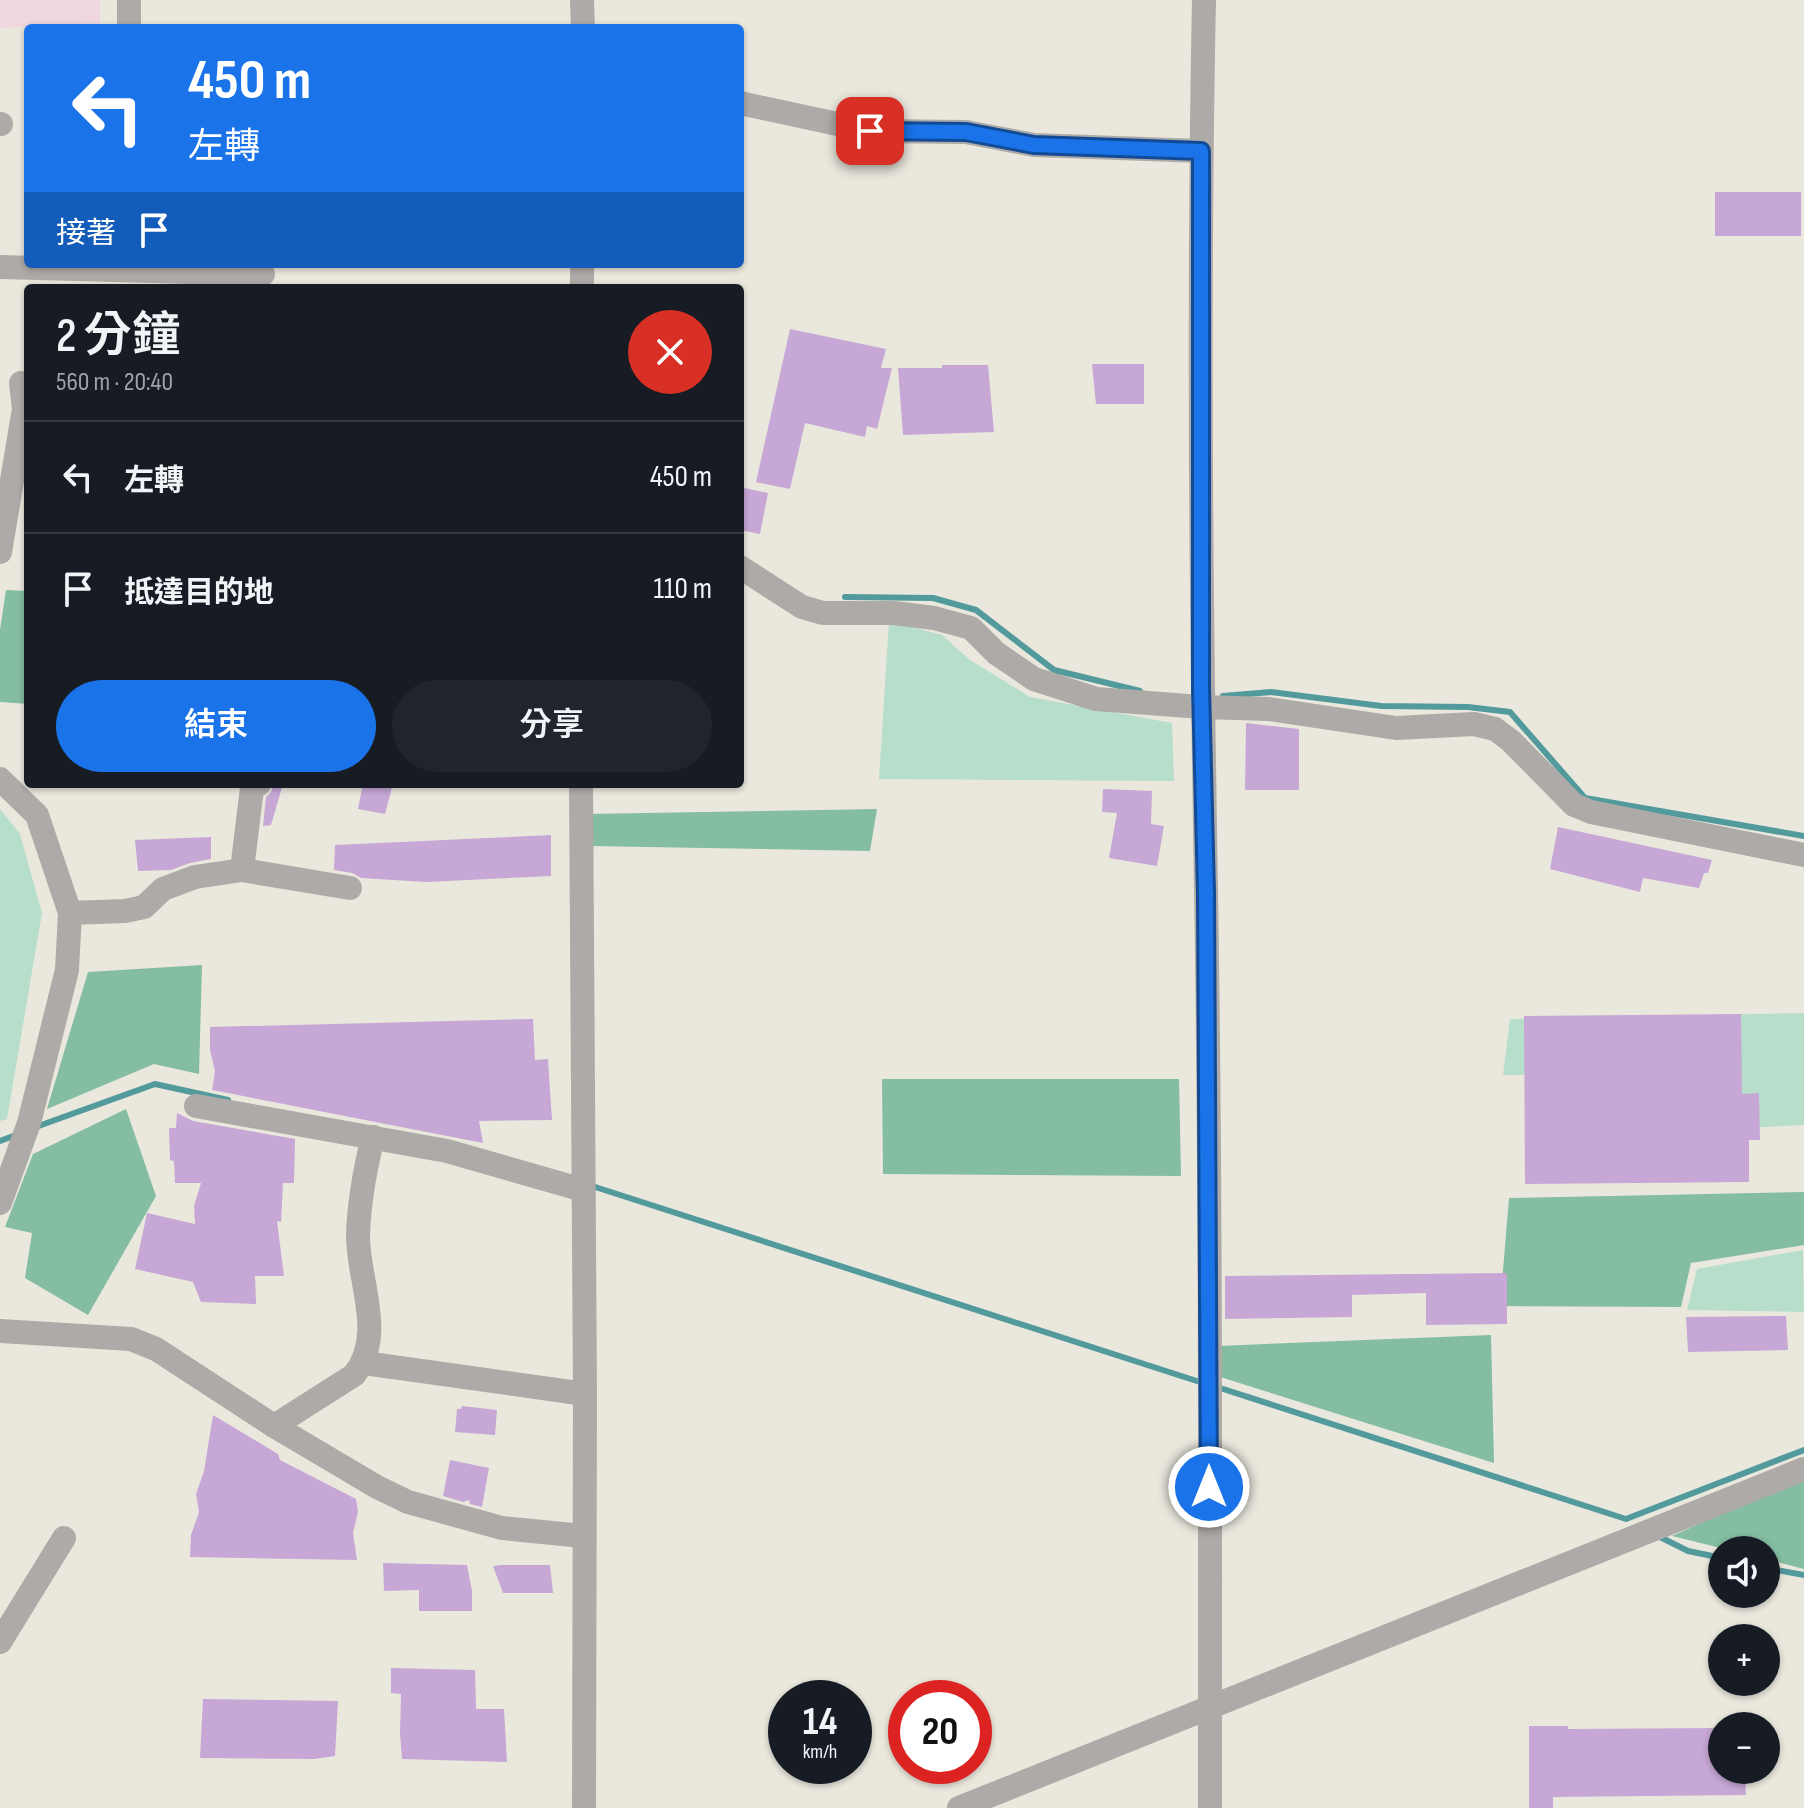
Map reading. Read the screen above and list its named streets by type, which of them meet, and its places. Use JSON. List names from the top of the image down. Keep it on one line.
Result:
{"page":{"turn":["450 m","左轉"],"then":"接著","heading":["2 分鐘","560 m · 20:40"],"list":[{"name":"左轉","value":"450 m"},{"name":"抵達目的地","value":"110 m"}],"buttons":["結束","分享"],"map_buttons":["+","−"],"speed":"14 km/h","limit":"20"}}
